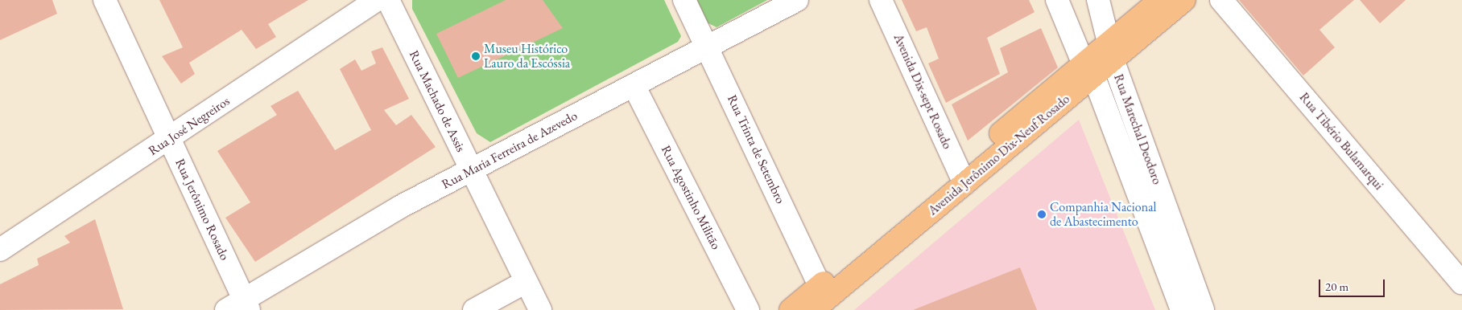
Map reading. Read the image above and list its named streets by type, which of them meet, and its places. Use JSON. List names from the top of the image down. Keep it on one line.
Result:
{"streets":{"main road":["Avenida Jerônimo Dix-Neuf Rosado"],"street":["Avenida Dix-sept Rosado","Rua Machado de Assis","Rua José Negreiros","Rua Marechal Deodoro","Rua Tibério Bulamarqui","Rua Trinta de Setembro","Rua Maria Ferreira de Azevedo","Rua Agostinho Militão","Rua Jerônimo Rosado"]},"crossings":[["Avenida Dix-sept Rosado","Avenida Jerônimo Dix-Neuf Rosado"],["Rua Machado de Assis","Rua Maria Ferreira de Azevedo"],["Rua José Negreiros","Rua Jerônimo Rosado"],["Rua Marechal Deodoro","Avenida Jerônimo Dix-Neuf Rosado"],["Rua Trinta de Setembro","Rua Maria Ferreira de Azevedo"],["Rua Trinta de Setembro","Avenida Jerônimo Dix-Neuf Rosado"],["Rua Maria Ferreira de Azevedo","Rua Agostinho Militão"],["Rua Maria Ferreira de Azevedo","Rua Jerônimo Rosado"]],"places":["Museu Histórico Lauro da Escóssia","Companhia Nacional de Abastecimento"],"scale_bar":"20 m"}
